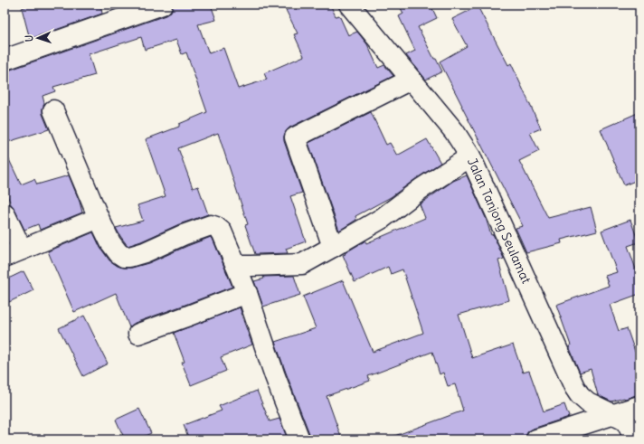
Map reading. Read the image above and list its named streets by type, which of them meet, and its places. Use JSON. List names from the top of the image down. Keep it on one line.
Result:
{"streets":{"street":["Jalan Tanjong Seulamat"]},"north":"left"}
